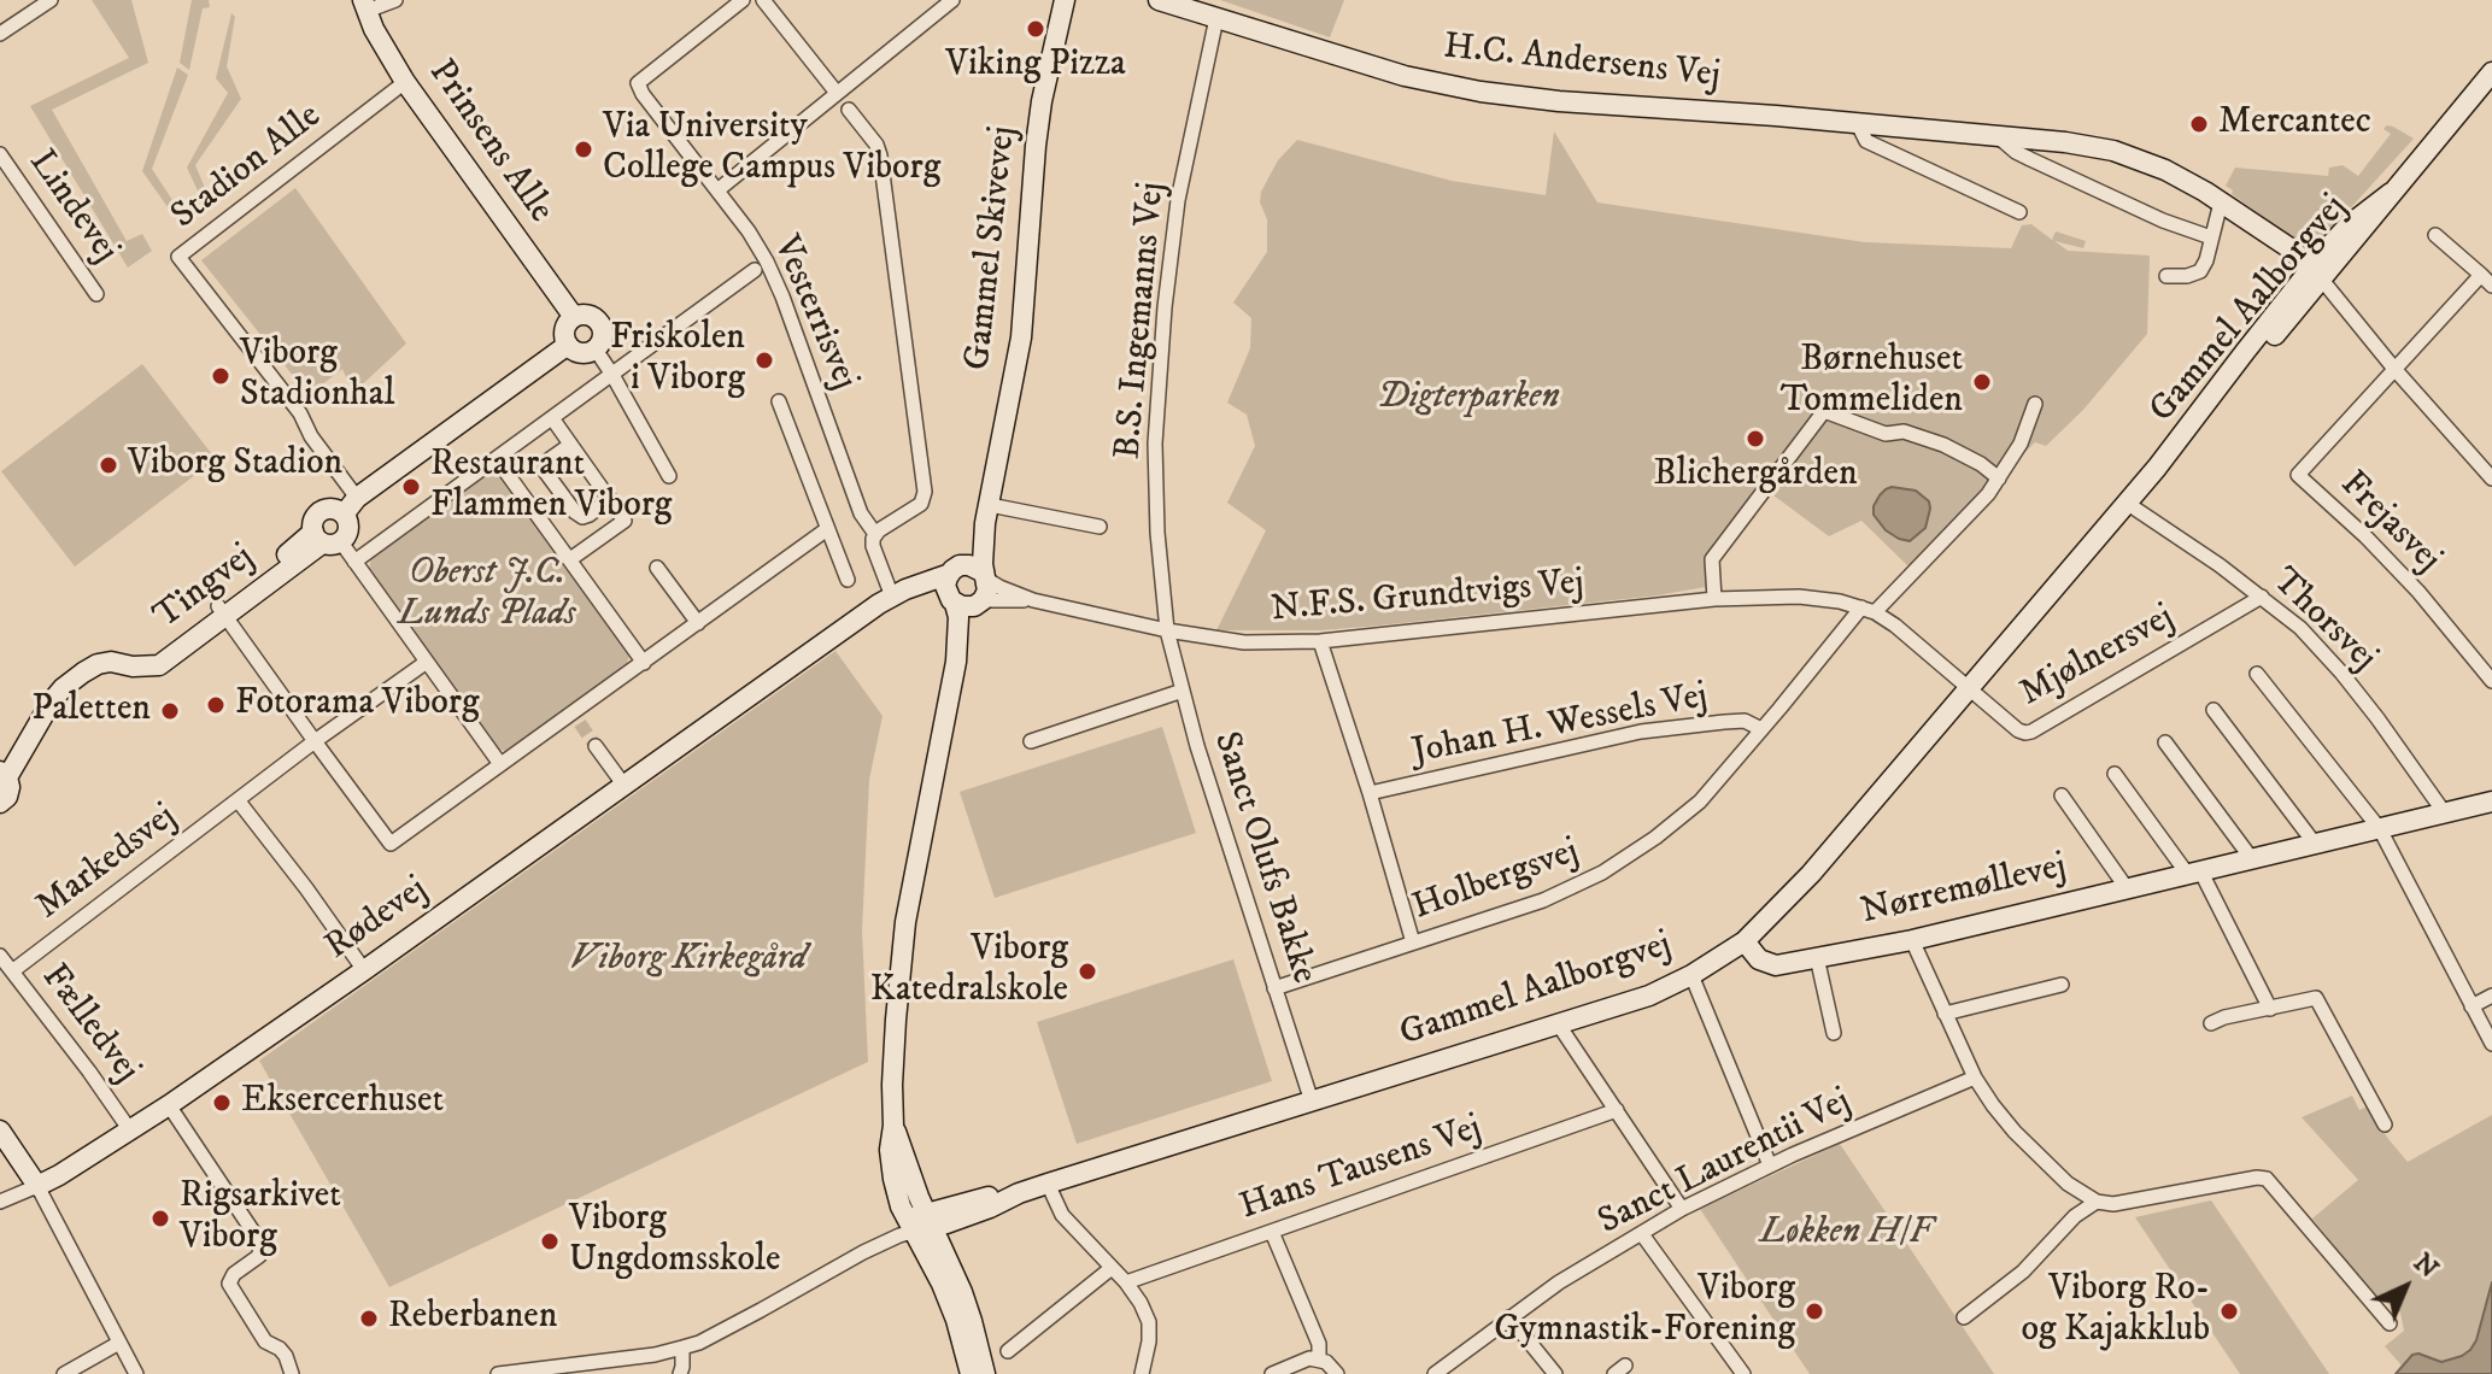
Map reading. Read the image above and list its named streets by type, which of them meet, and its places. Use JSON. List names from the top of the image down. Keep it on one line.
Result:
{"streets":{"street":["H.C. Andersens Vej","Prinsens Alle","Stadion Alle","Lindevej","Gammel Skivevej","Gammel Aalborgvej","Vesterrisvej","B.S. Ingemanns Vej","Frejasvej","Tingvej","N.F.S. Grundtvigs Vej","Thorsvej","Mjølnersvej","Johan H. Wessels Vej","Sanct Olufs Bakke","Markedsvej","Holbergsvej","Nørremøllevej","Rødevej","Fælledvej","Sanct Laurentii Vej","Hans Tausens Vej"]},"crossings":[["H.C. Andersens Vej","Gammel Aalborgvej"],["H.C. Andersens Vej","B.S. Ingemanns Vej"],["Prinsens Alle","Stadion Alle"],["Gammel Skivevej","Gammel Aalborgvej"],["Gammel Skivevej","N.F.S. Grundtvigs Vej"],["Gammel Skivevej","Rødevej"],["Gammel Aalborgvej","N.F.S. Grundtvigs Vej"],["Gammel Aalborgvej","Thorsvej"],["Gammel Aalborgvej","Mjølnersvej"],["Gammel Aalborgvej","Sanct Olufs Bakke"],["Gammel Aalborgvej","Nørremøllevej"],["Vesterrisvej","Rødevej"],["B.S. Ingemanns Vej","N.F.S. Grundtvigs Vej"],["B.S. Ingemanns Vej","Sanct Olufs Bakke"],["N.F.S. Grundtvigs Vej","Mjølnersvej"],["N.F.S. Grundtvigs Vej","Sanct Olufs Bakke"],["N.F.S. Grundtvigs Vej","Holbergsvej"],["N.F.S. Grundtvigs Vej","Rødevej"],["Thorsvej","Mjølnersvej"],["Thorsvej","Nørremøllevej"],["Johan H. Wessels Vej","Holbergsvej"],["Sanct Olufs Bakke","Holbergsvej"],["Markedsvej","Fælledvej"],["Rødevej","Fælledvej"]],"parks":["Digterparken","Oberst J.C. Lunds Plads","Viborg Kirkegård","Løkken H/F"],"places":["Viking Pizza","Mercantec","Via University College Campus Viborg","Friskolen i Viborg","Viborg Stadionhal","Børnehuset Tommeliden","Blichergården","Viborg Stadion","Restaurant Flammen Viborg","Fotorama Viborg","Paletten","Viborg Katedralskole","Eksercerhuset","Rigsarkivet Viborg","Viborg Ungdomsskole","Viborg Gymnastik-Forening","Viborg Ro- og Kajakklub","Reberbanen"],"north":"top right"}
